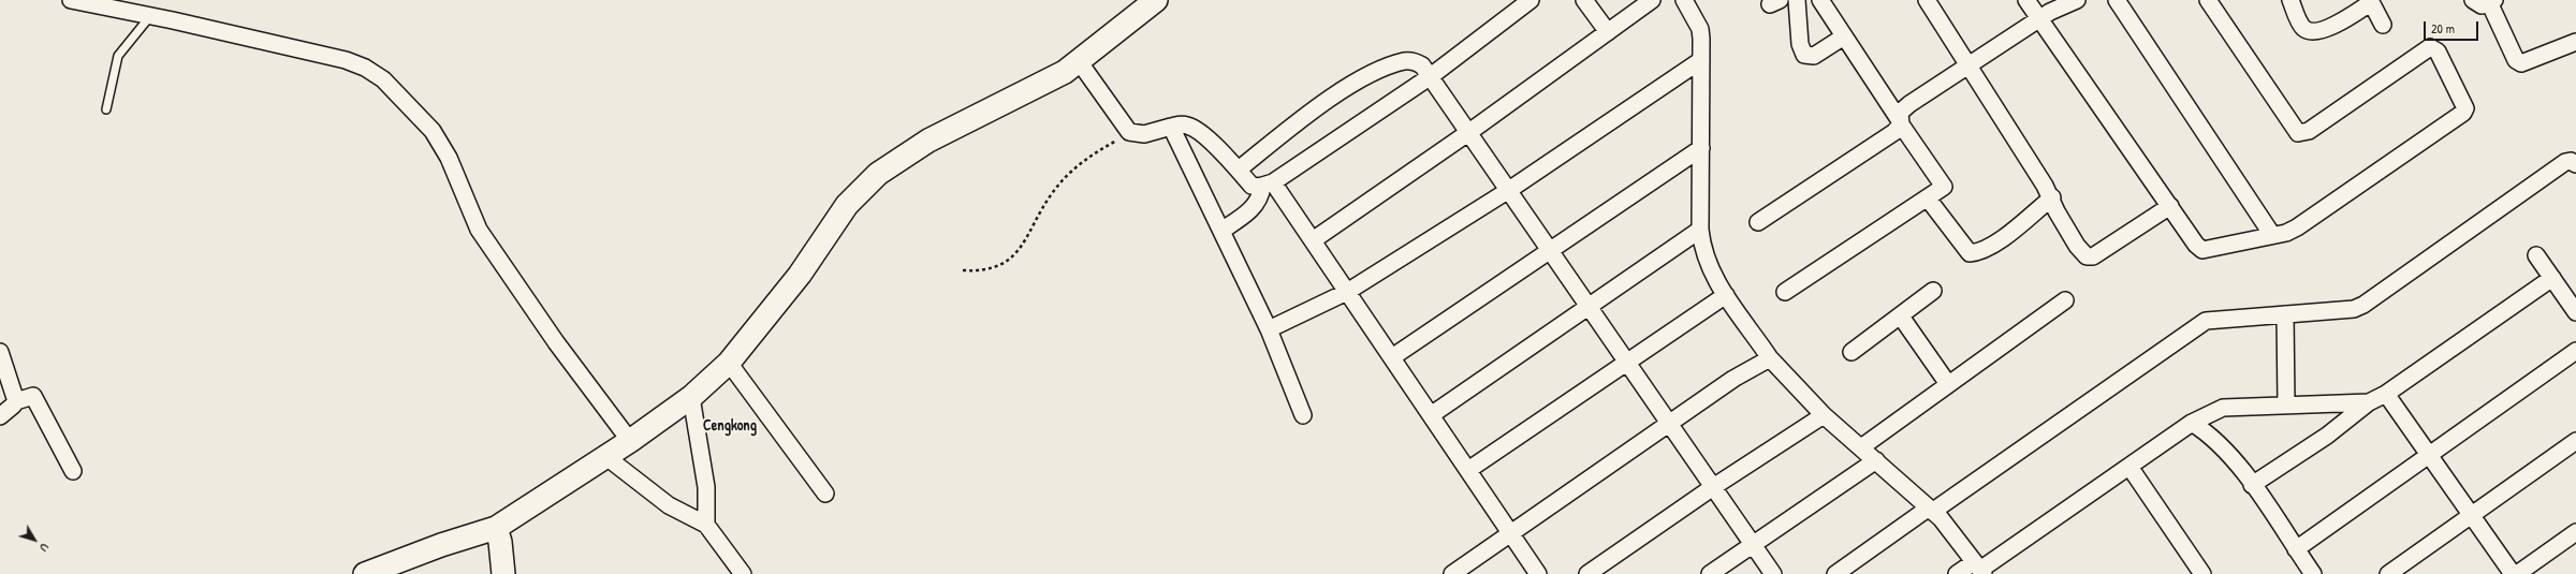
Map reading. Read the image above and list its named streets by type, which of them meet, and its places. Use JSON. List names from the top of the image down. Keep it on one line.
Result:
{"districts":["Cengkong"],"scale_bar":"20 m","north":"bottom right"}
